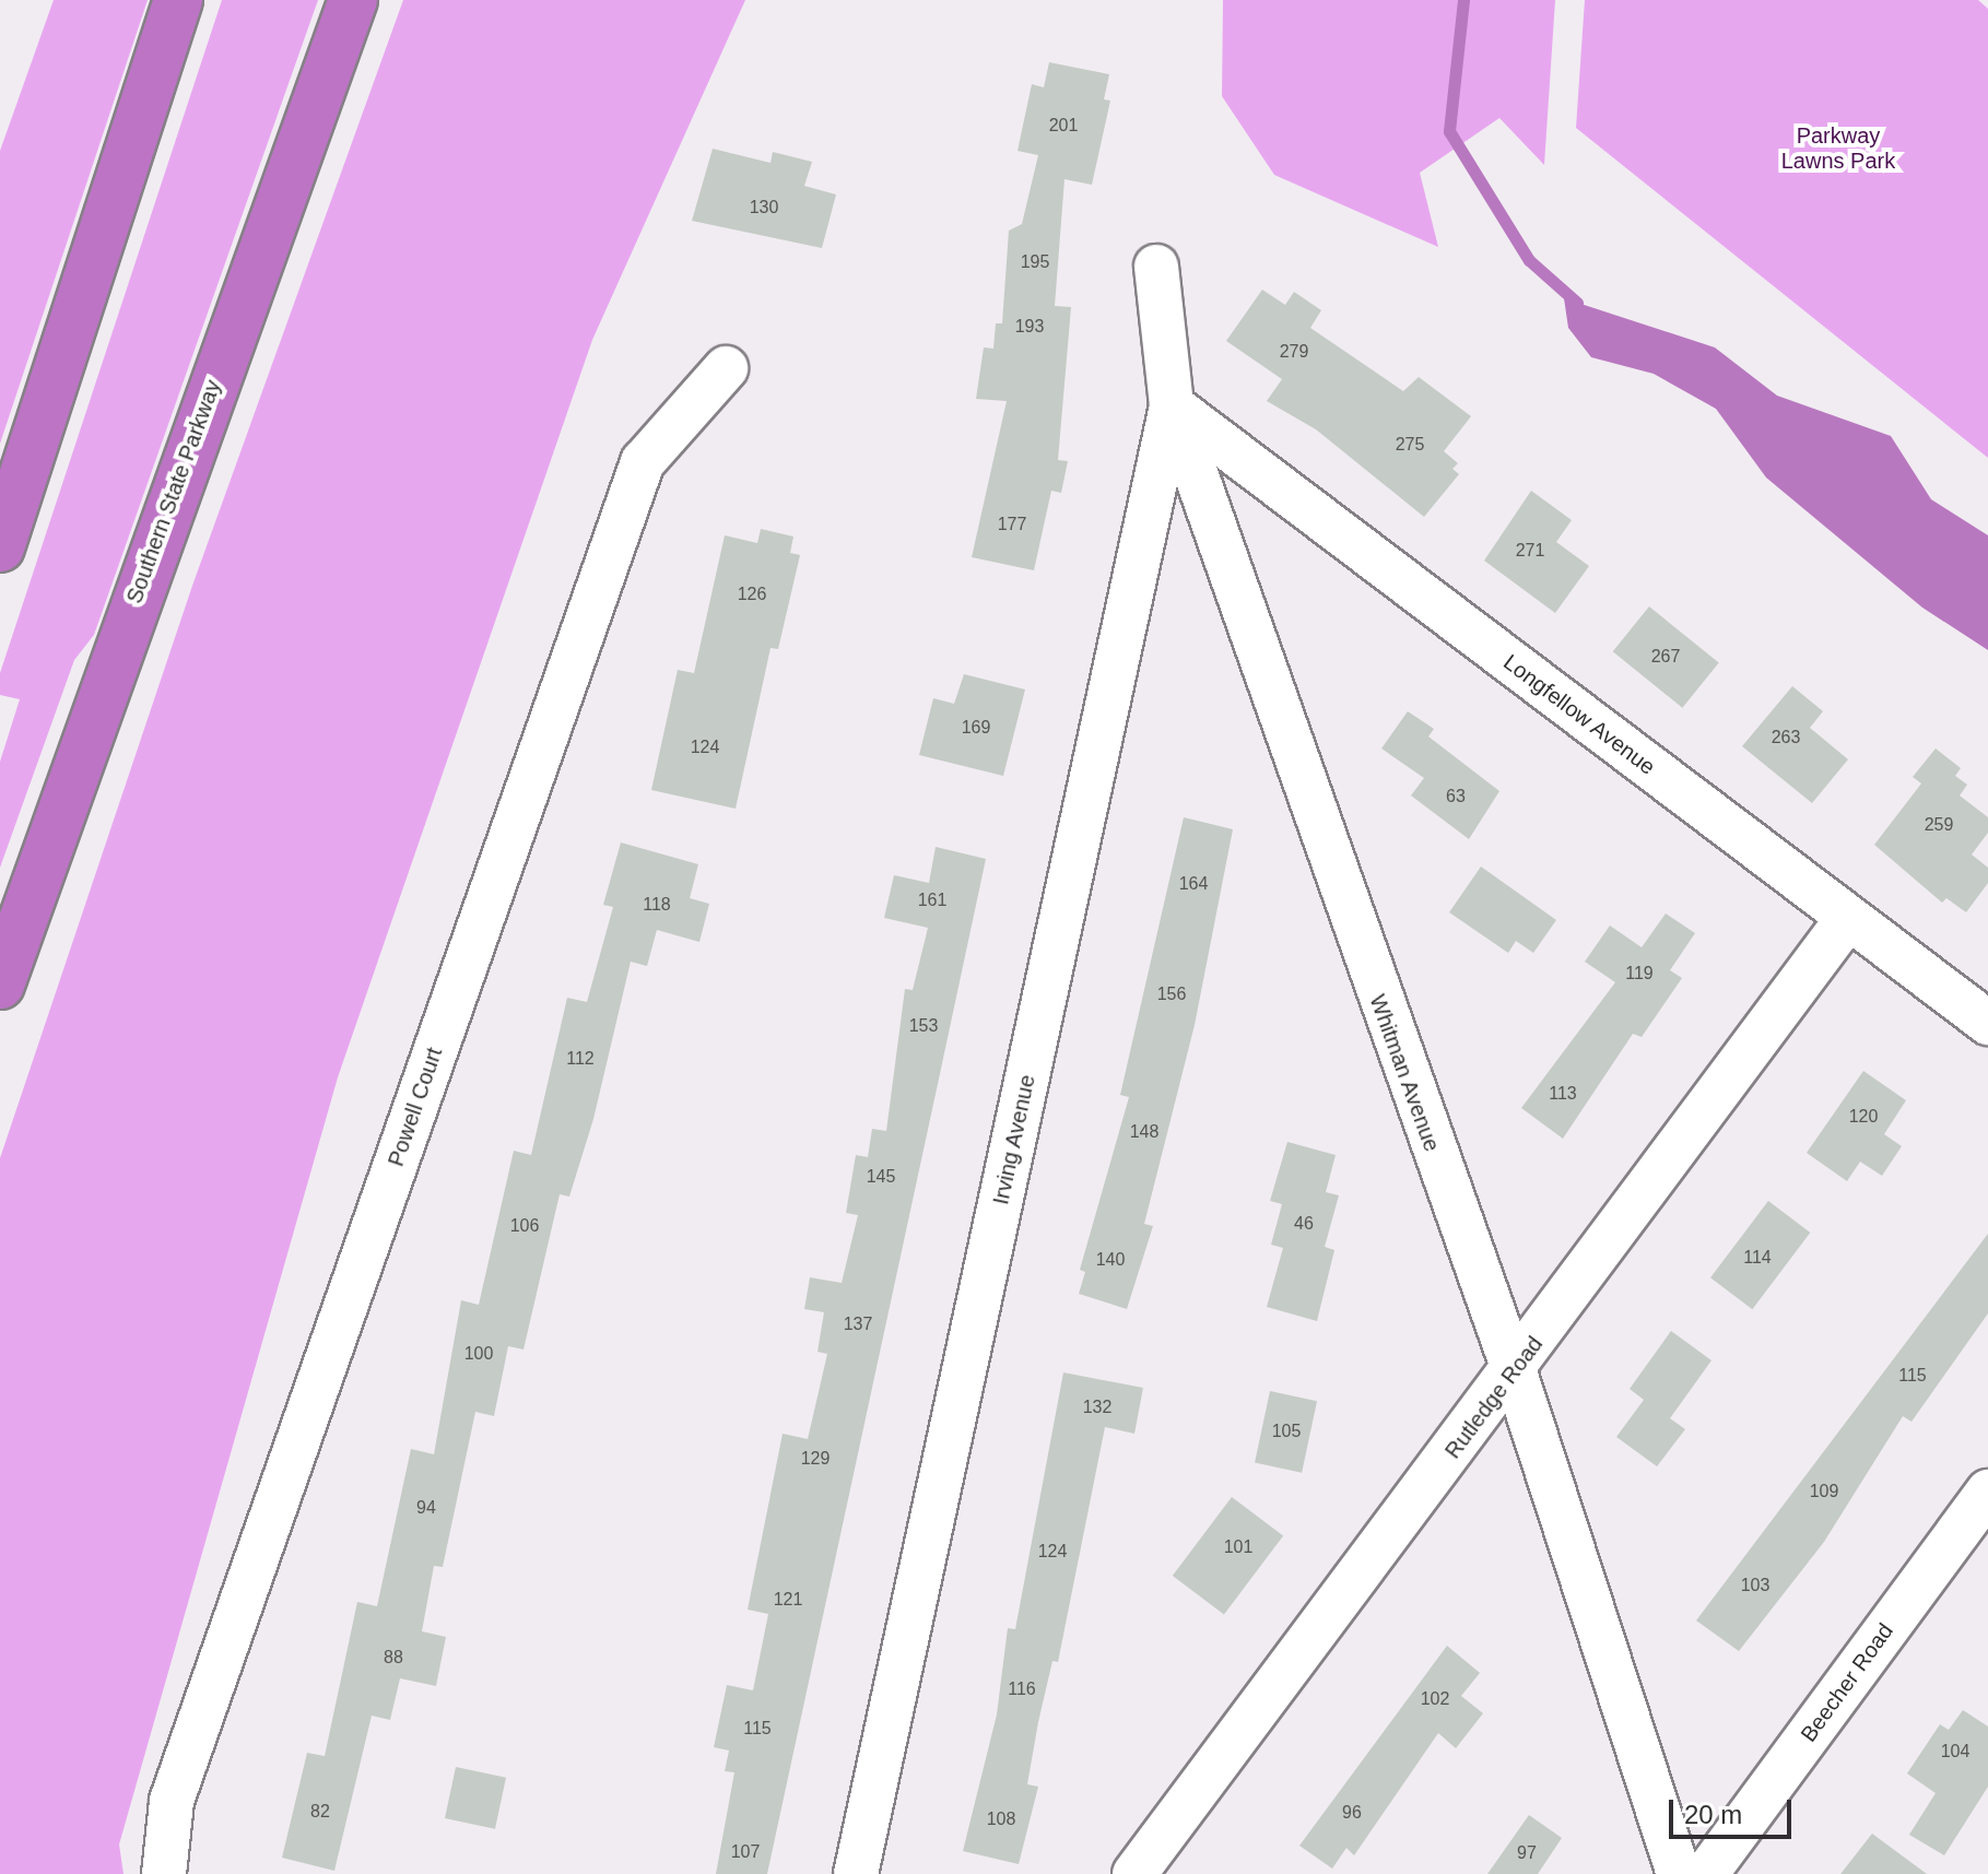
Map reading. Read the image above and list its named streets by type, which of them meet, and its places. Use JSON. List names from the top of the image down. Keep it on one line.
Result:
{"streets":{"highway":["Southern State Parkway"],"street":["Longfellow Avenue","Whitman Avenue","Powell Court","Irving Avenue","Rutledge Road","Beecher Road"]},"crossings":[["Longfellow Avenue","Whitman Avenue"],["Longfellow Avenue","Irving Avenue"],["Longfellow Avenue","Rutledge Road"],["Whitman Avenue","Irving Avenue"],["Whitman Avenue","Rutledge Road"]],"parks":["Parkway Lawns Park"],"house_numbers":["201","130","195","193","279","275","177","271","126","267","169","263","124","63","259","164","161","118","119","156","153","112","113","120","148","145","46","106","114","140","137","100","115","132","105","129","109","94","101","124","103","121","88","116","102","115","104","82","96","108","107","97"],"scale_bar":"20 m"}
